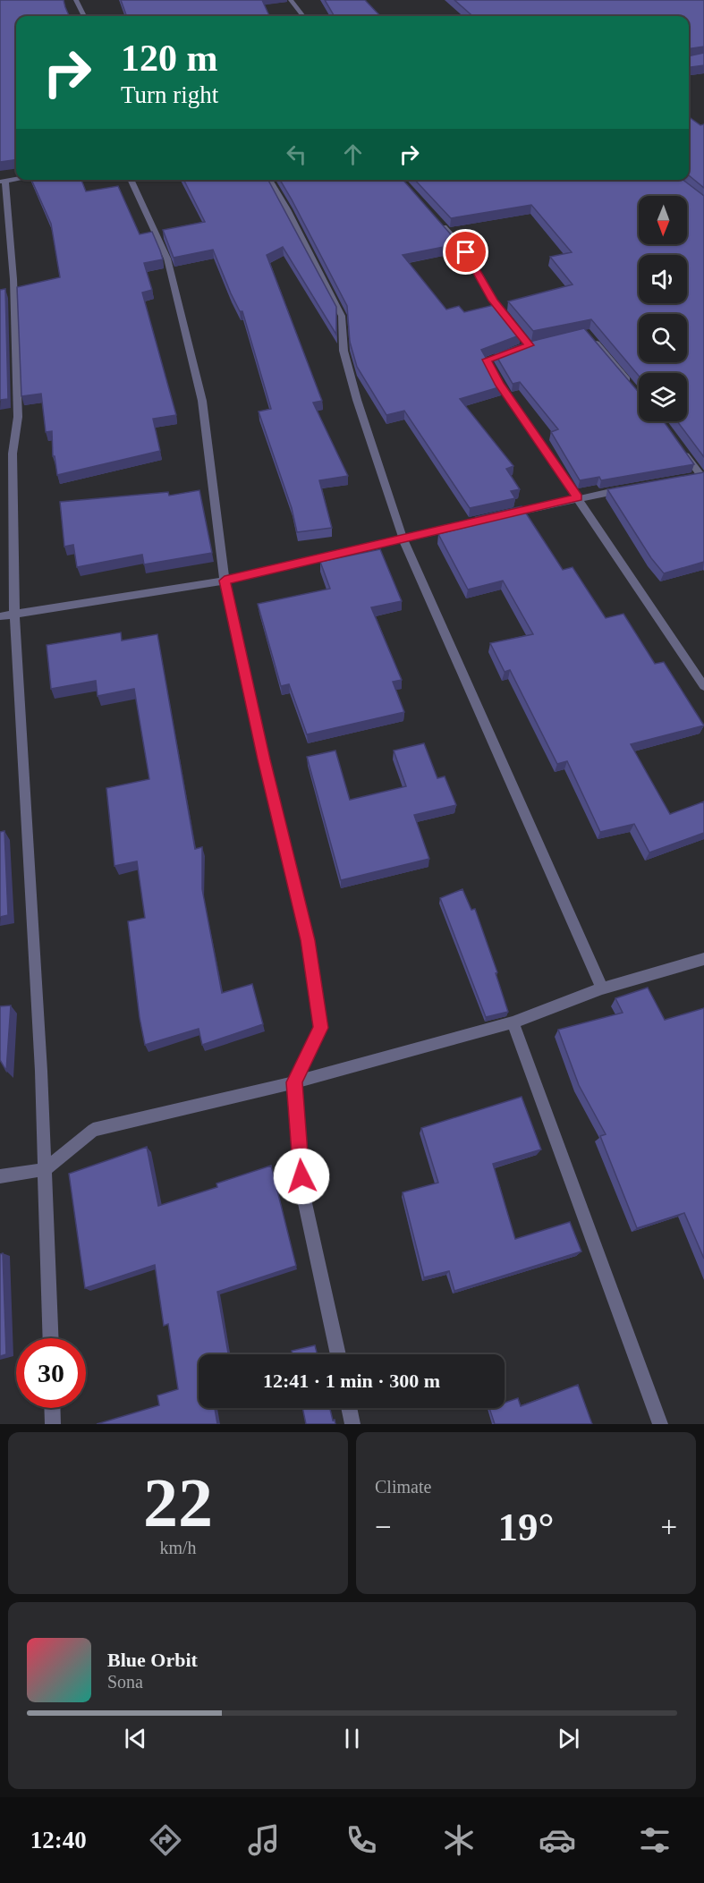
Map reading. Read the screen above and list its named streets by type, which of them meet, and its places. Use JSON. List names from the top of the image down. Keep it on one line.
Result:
{"north":"bottom","page":{"turn":["120 m","Turn right"],"limit":"30","trip":"12:41 · 1 min · 300 m","tile":[["22","km/h"],"Climate"],"heat":["−","19°","+"],"song":["Blue Orbit","Sona"],"tabs":"12:40"}}
